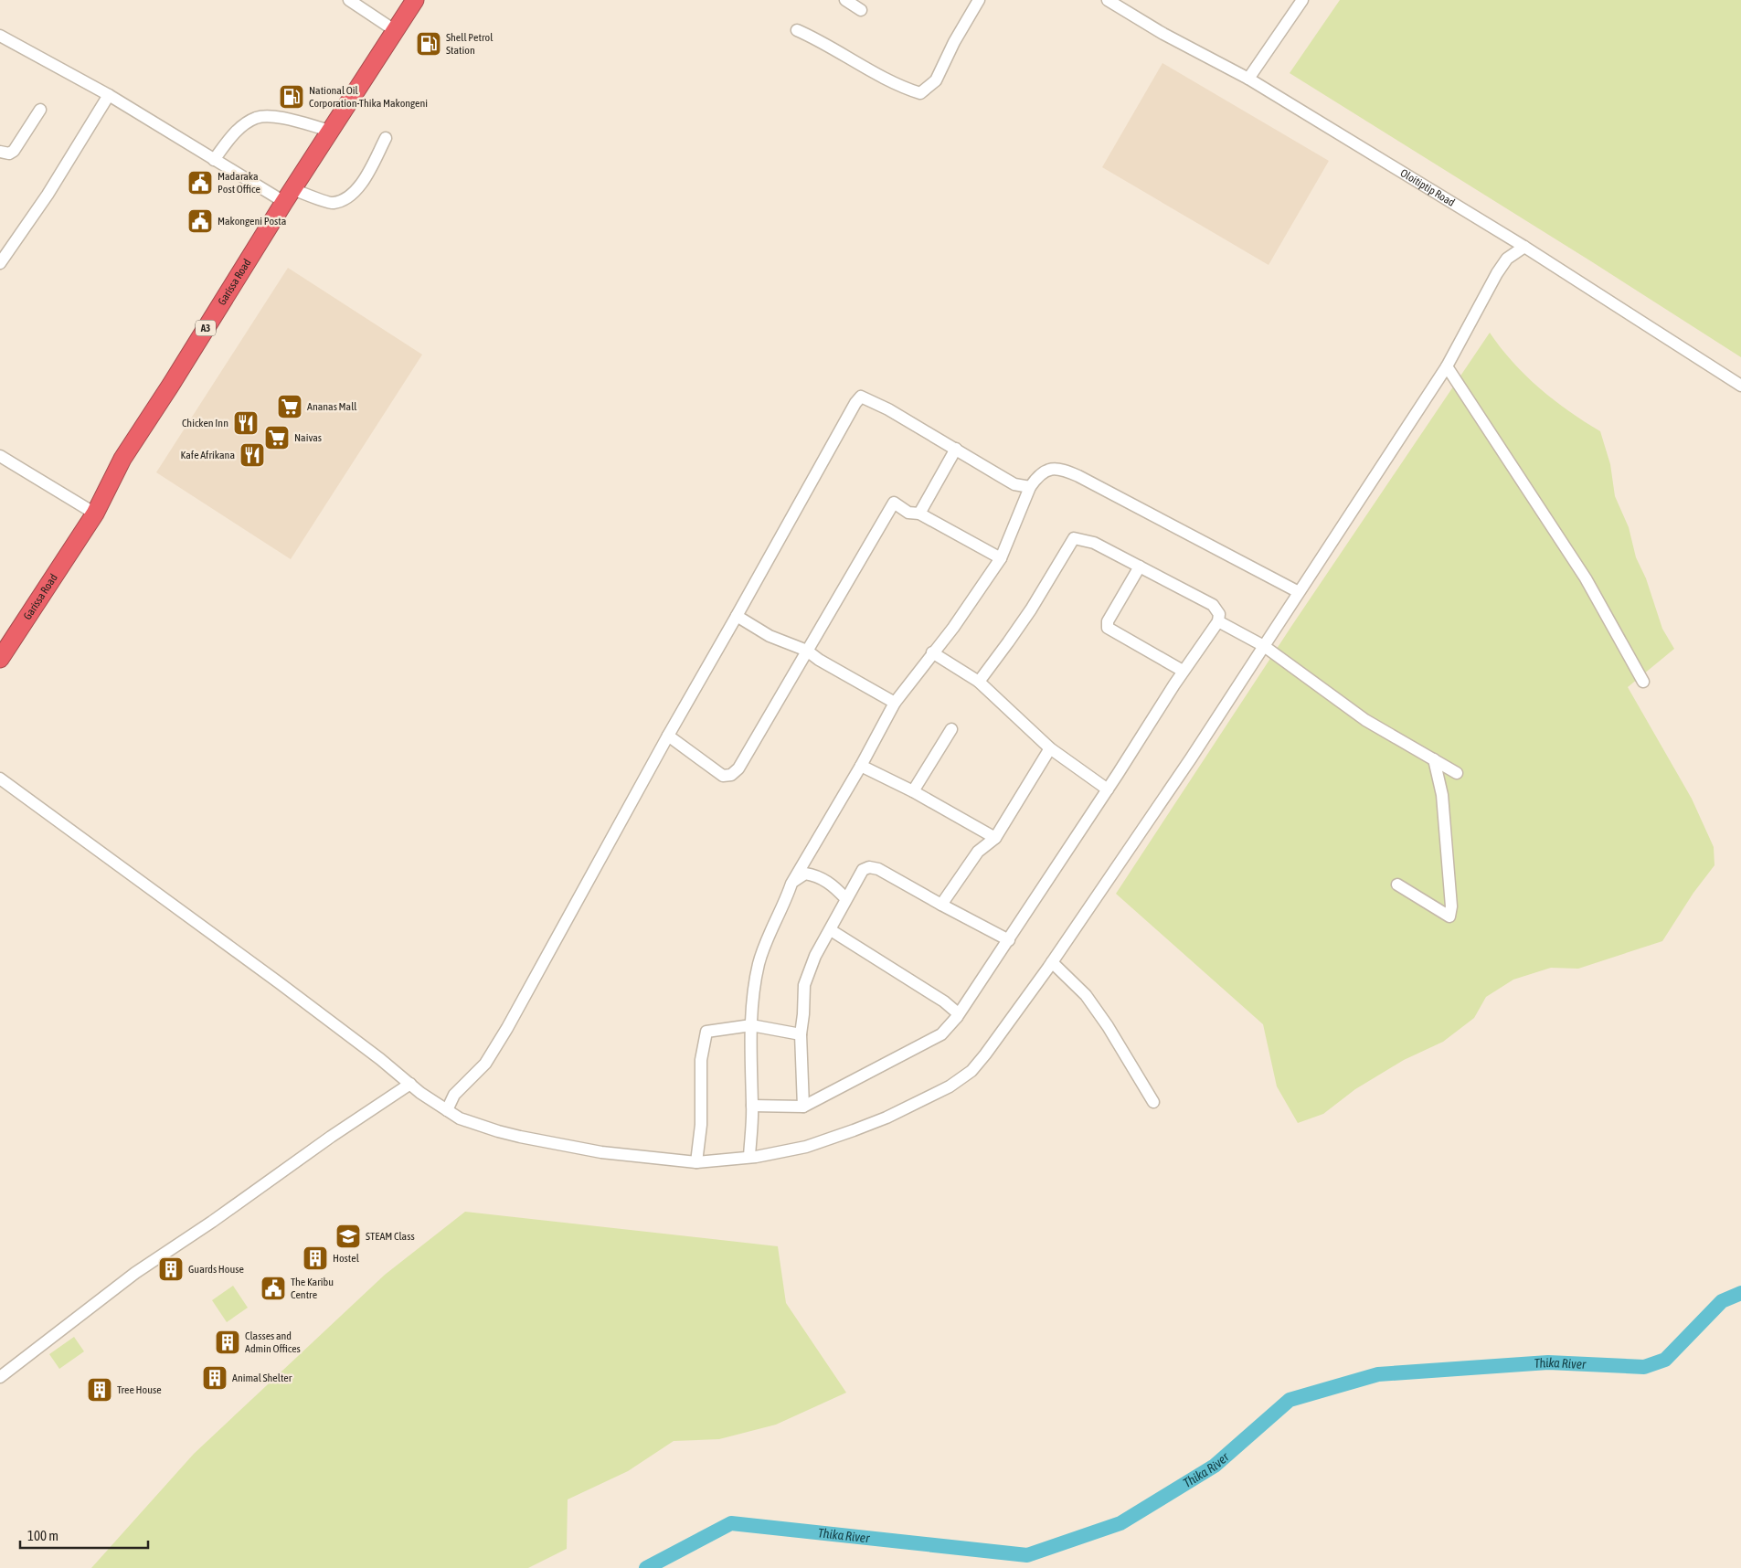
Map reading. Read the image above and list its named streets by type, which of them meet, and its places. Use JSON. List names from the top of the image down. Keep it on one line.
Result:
{"streets":{"highway":["Garissa Road","A3"],"street":["Oloitiptip Road"]},"water":["Thika River"],"places":{"fuel station":["Shell Petrol Station","National Oil Corporation-Thika Makongeni"],"public building":["Madaraka Post Office","Makongeni Posta","The Karibu Centre"],"supermarket":["Ananas Mall","Naivas"],"restaurant":["Chicken Inn","Kafe Afrikana"],"school or university":["STEAM Class"],"building":["Hostel","Guards House","Classes and Admin Offices","Animal Shelter","Tree House"]},"scale_bar":"100 m"}
